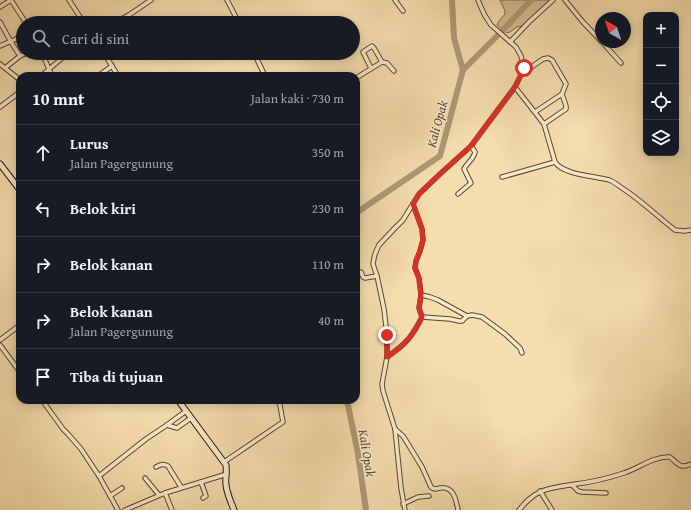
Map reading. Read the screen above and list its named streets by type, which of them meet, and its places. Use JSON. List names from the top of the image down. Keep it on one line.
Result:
{"water":["Kali Opak"],"north":"top left","page":{"map_buttons":["+","−"],"search":"Cari di sini","heading":["10 mnt","Jalan kaki · 730 m"],"list":[["Lurus","Jalan Pagergunung","350 m"],["Belok kiri","230 m"],["Belok kanan","110 m"],["Belok kanan","Jalan Pagergunung","40 m"],"Tiba di tujuan"]}}
